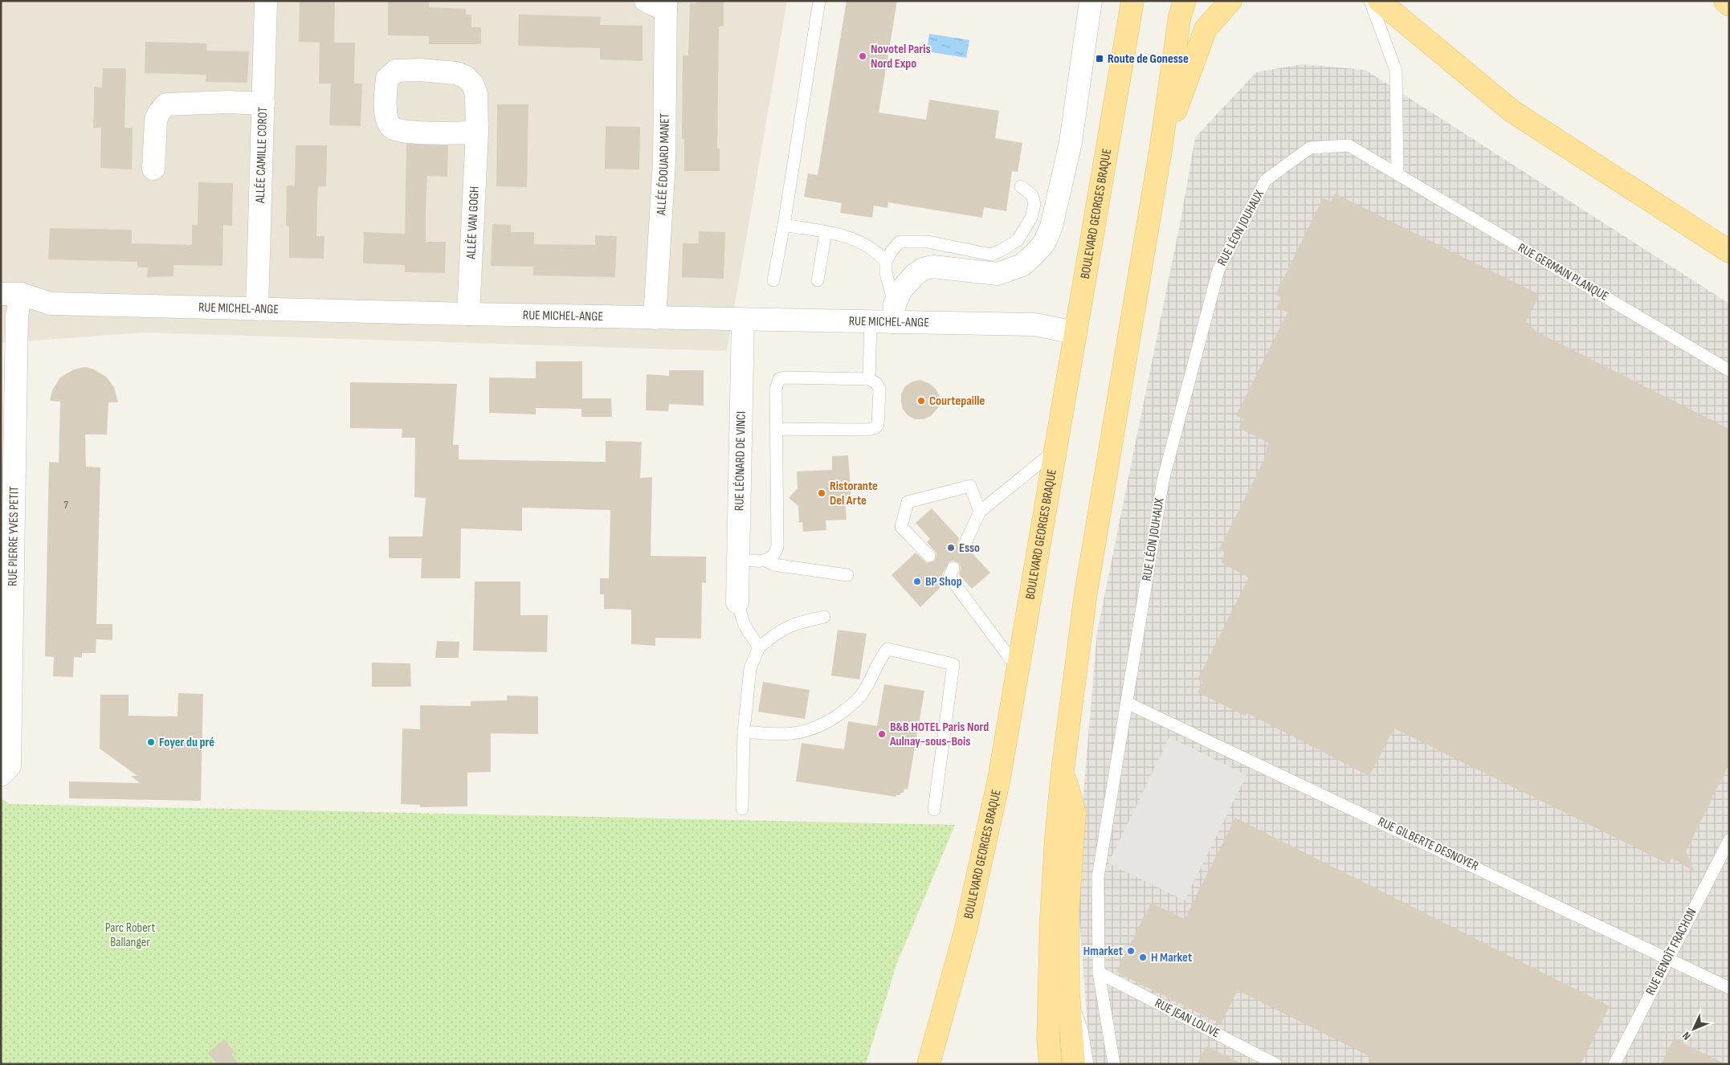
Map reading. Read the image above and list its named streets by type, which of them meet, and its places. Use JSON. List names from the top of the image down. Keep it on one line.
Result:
{"streets":{"main road":["BOULEVARD GEORGES BRAQUE"],"street":["ALLÉE CAMILLE COROT","ALLÉE ÉDOUARD MANET","ALLÉE VAN GOGH","RUE MICHEL-ANGE","RUE LÉONARD DE VINCI","RUE PIERRE YVES PETIT"],"lane":["RUE LÉON JOUHAUX","RUE GERMAIN PLANQUE","RUE GILBERTE DESNOYER","RUE BENOÎT FRACHON","RUE JEAN LOLIVE"]},"crossings":[["ALLÉE CAMILLE COROT","RUE MICHEL-ANGE"],["ALLÉE ÉDOUARD MANET","RUE MICHEL-ANGE"],["BOULEVARD GEORGES BRAQUE","RUE MICHEL-ANGE"],["ALLÉE VAN GOGH","RUE MICHEL-ANGE"],["RUE LÉON JOUHAUX","RUE GERMAIN PLANQUE"],["RUE LÉON JOUHAUX","RUE GILBERTE DESNOYER"],["RUE LÉON JOUHAUX","RUE JEAN LOLIVE"],["RUE MICHEL-ANGE","RUE LÉONARD DE VINCI"],["RUE MICHEL-ANGE","RUE PIERRE YVES PETIT"],["RUE GILBERTE DESNOYER","RUE BENOÎT FRACHON"]],"parks":["Parc Robert Ballanger"],"places":{"other":["Novotel Paris Nord Expo","Courtepaille","Ristorante Del Arte","Esso","BP Shop","B&B HOTEL Paris Nord Aulnay-sous-Bois","Foyer du pré","Hmarket","H Market"],"transit":["Route de Gonesse"]},"house_numbers":["7"],"north":"bottom left"}
